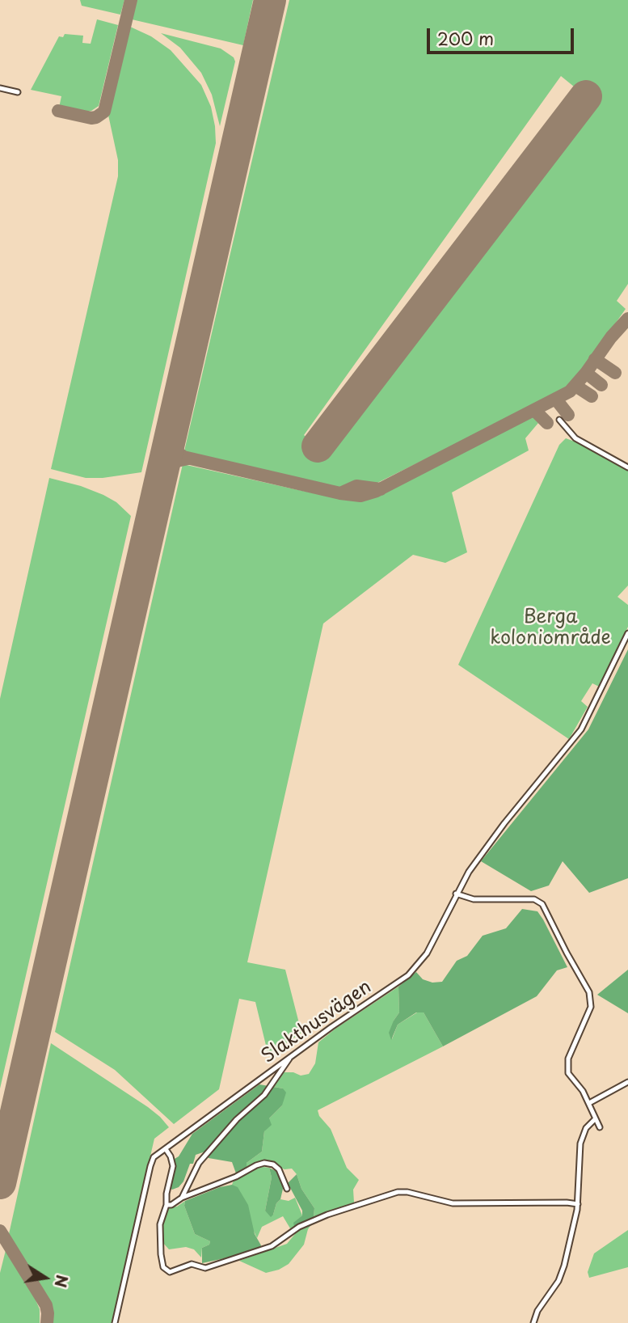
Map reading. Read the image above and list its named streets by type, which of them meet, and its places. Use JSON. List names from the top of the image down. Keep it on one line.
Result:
{"streets":{"street":["Slakthusvägen"]},"parks":["Berga koloniområde"],"scale_bar":"200 m","north":"right"}
